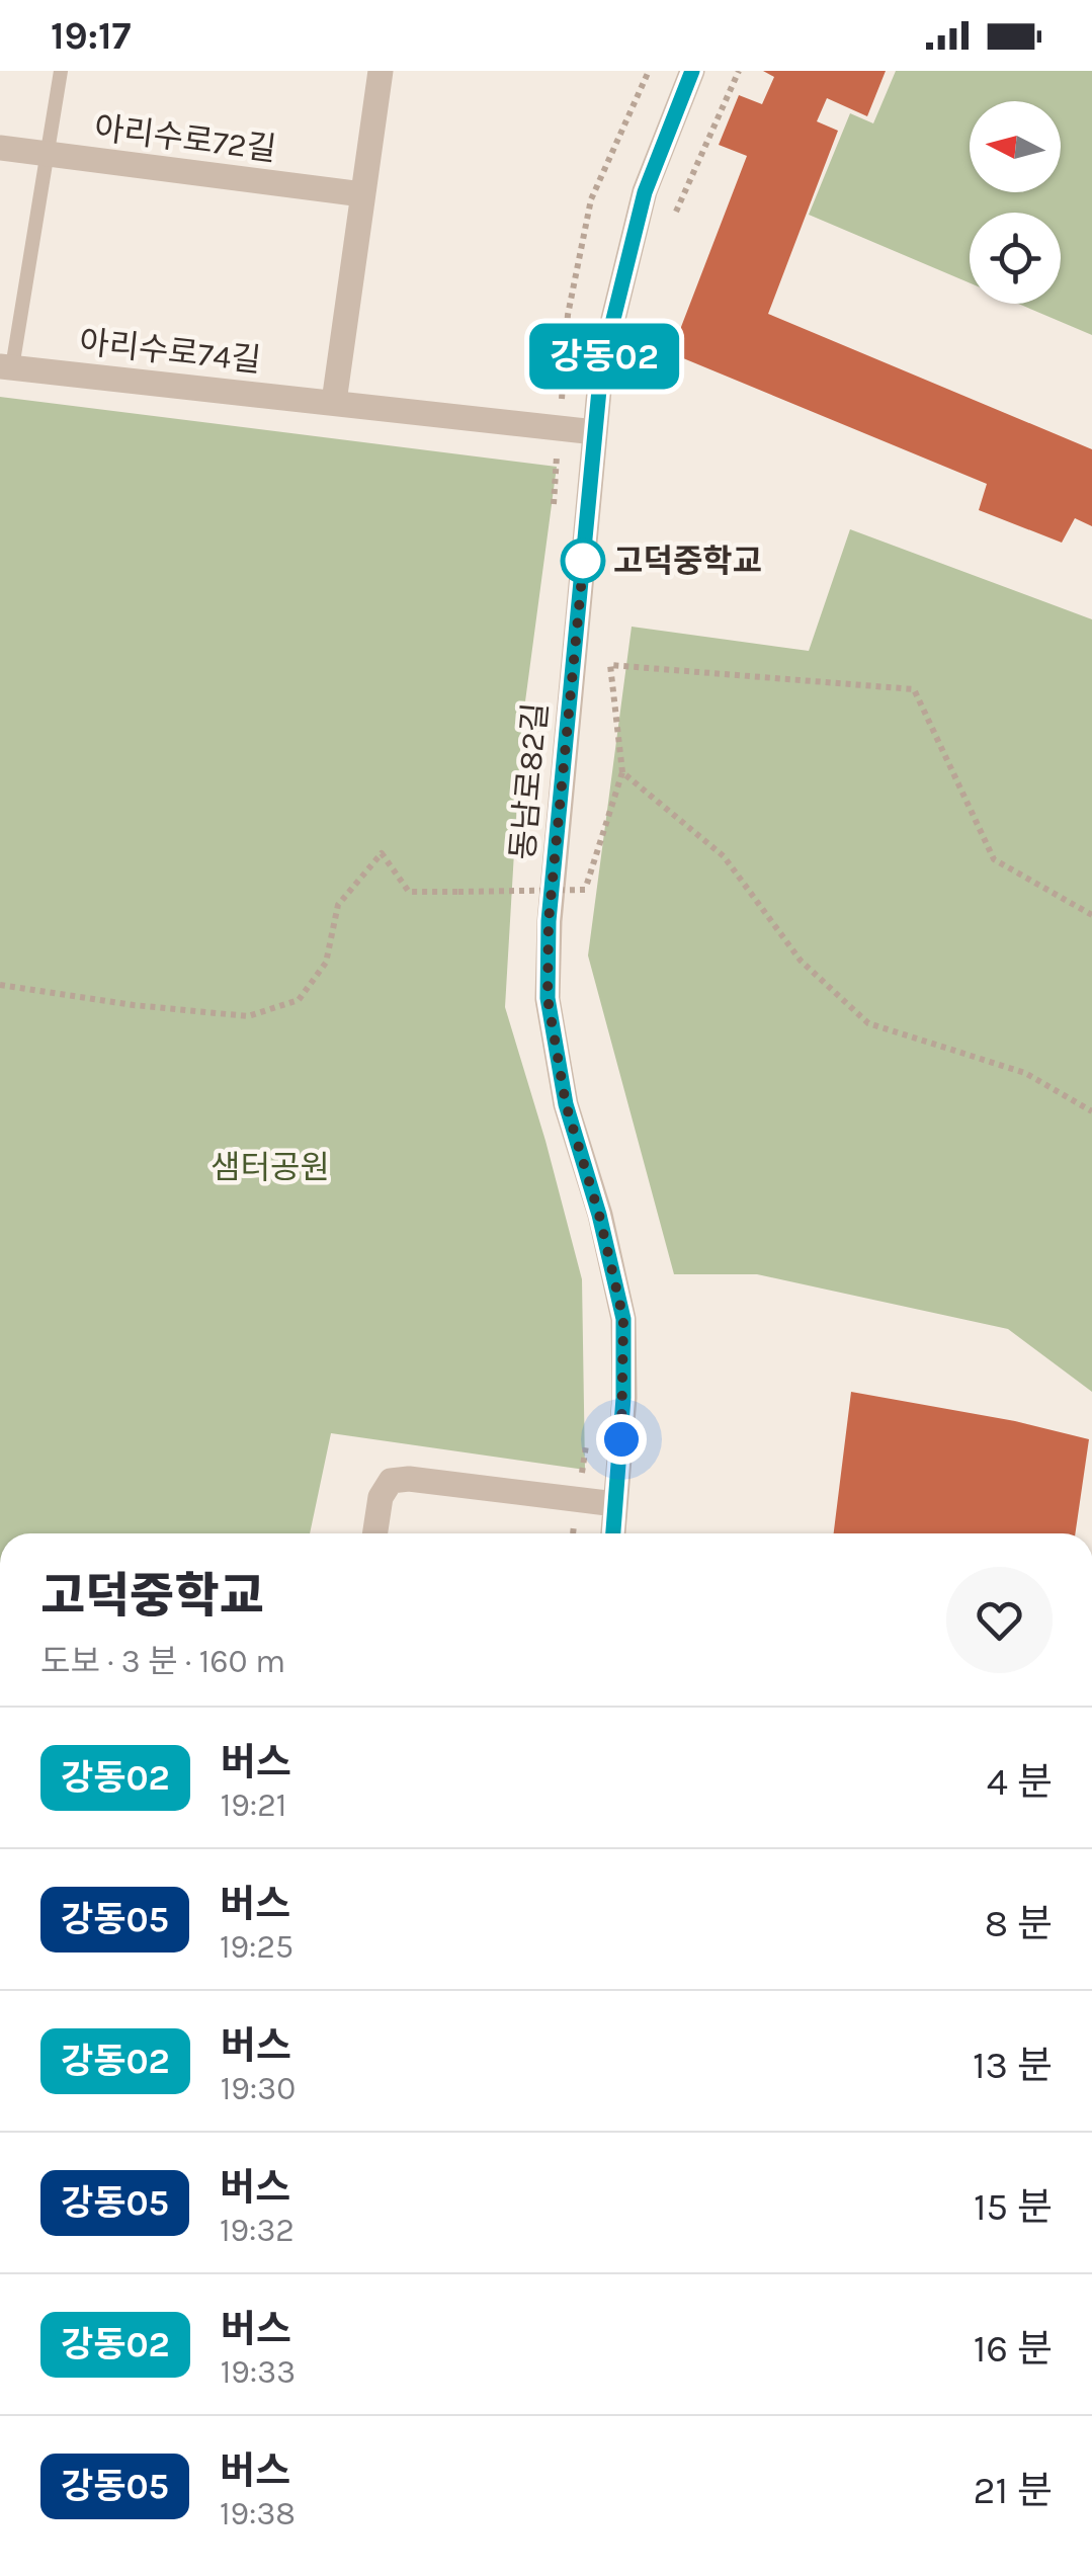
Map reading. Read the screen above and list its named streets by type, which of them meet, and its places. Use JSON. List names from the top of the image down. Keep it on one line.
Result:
{"streets":{"street":["아리수로72길","아리수로74길","동남로82길"]},"crossings":[["아리수로74길","동남로82길"]],"parks":["샘터공원"],"places":["고덕중학교"],"lines":["bus line 강동02"],"north":"left","page":{"status":"19:17","on_map":"강동02","heading":["고덕중학교","도보 · 3 분 · 160 m"],"list":[{"mark":"강동02","name":"버스","note":"19:21","value":"4 분"},{"mark":"강동05","name":"버스","note":"19:25","value":"8 분"},{"mark":"강동02","name":"버스","note":"19:30","value":"13 분"},{"mark":"강동05","name":"버스","note":"19:32","value":"15 분"},{"mark":"강동02","name":"버스","note":"19:33","value":"16 분"},{"mark":"강동05","name":"버스","note":"19:38","value":"21 분"}]}}
